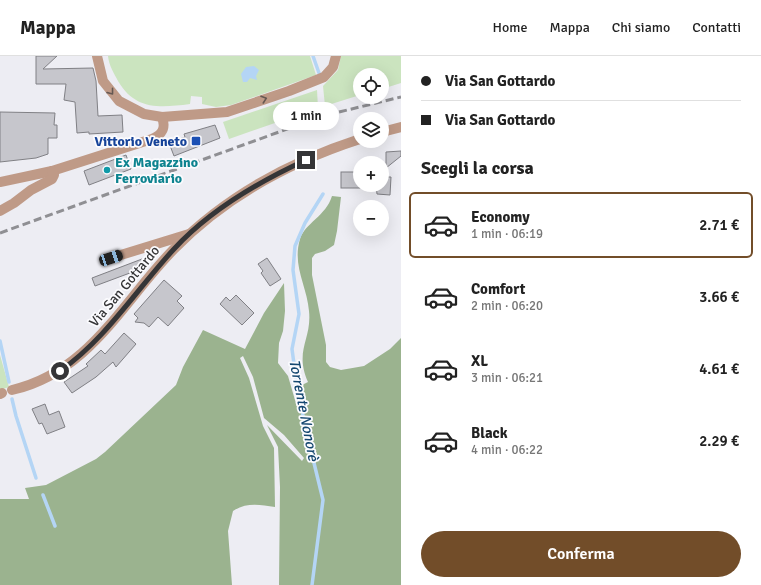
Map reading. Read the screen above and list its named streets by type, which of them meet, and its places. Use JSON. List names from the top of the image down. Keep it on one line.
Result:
{"streets":{"street":["Via San Gottardo"]},"water":["Torrente Nonorè"],"places":{"transit":["Vittorio Veneto"],"other":["Ex Magazzino Ferroviario"]},"page":{"header":"Mappa","nav":["Home","Mappa","Chi siamo","Contatti"],"banner":["Via San Gottardo","Via San Gottardo"],"map_buttons":["+","−"],"bubble":"1 min","heading":"Scegli la corsa","list":[{"name":"Economy","note":"1 min · 06:19","value":"2.71 €"},{"name":"Comfort","note":"2 min · 06:20","value":"3.66 €"},{"name":"XL","note":"3 min · 06:21","value":"4.61 €"},{"name":"Black","note":"4 min · 06:22","value":"2.29 €"}],"buttons":"Conferma"}}
